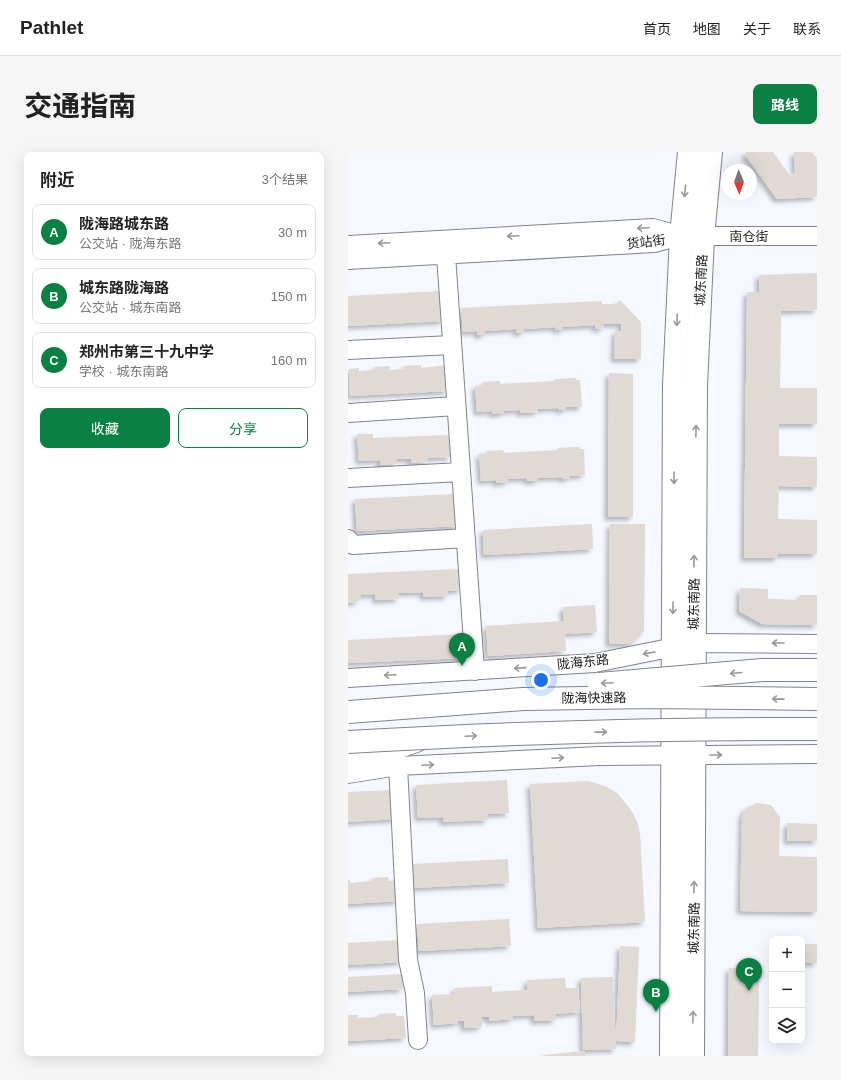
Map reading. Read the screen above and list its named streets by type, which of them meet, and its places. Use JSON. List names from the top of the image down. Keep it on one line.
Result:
{"streets":{"main road":["城东南路","陇海快速路"],"street":["南仓街","货站街","陇海东路"]},"crossings":[["南仓街","货站街"],["南仓街","城东南路"],["货站街","城东南路"],["城东南路","陇海东路"]],"north":"bottom","page":{"header":"Pathlet","nav":["首页","地图","关于","联系"],"title":"交通指南","buttons":["路线",["收藏","分享"]],"heading":["附近","3个结果"],"list":[{"mark":"A","name":"陇海路城东路","note":"公交站 · 陇海东路","value":"30 m"},{"mark":"B","name":"城东路陇海路","note":"公交站 · 城东南路","value":"150 m"},{"mark":"C","name":"郑州市第三十九中学","note":"学校 · 城东南路","value":"160 m"}],"pins":["A","C","B"],"map_buttons":["+","−"]}}
